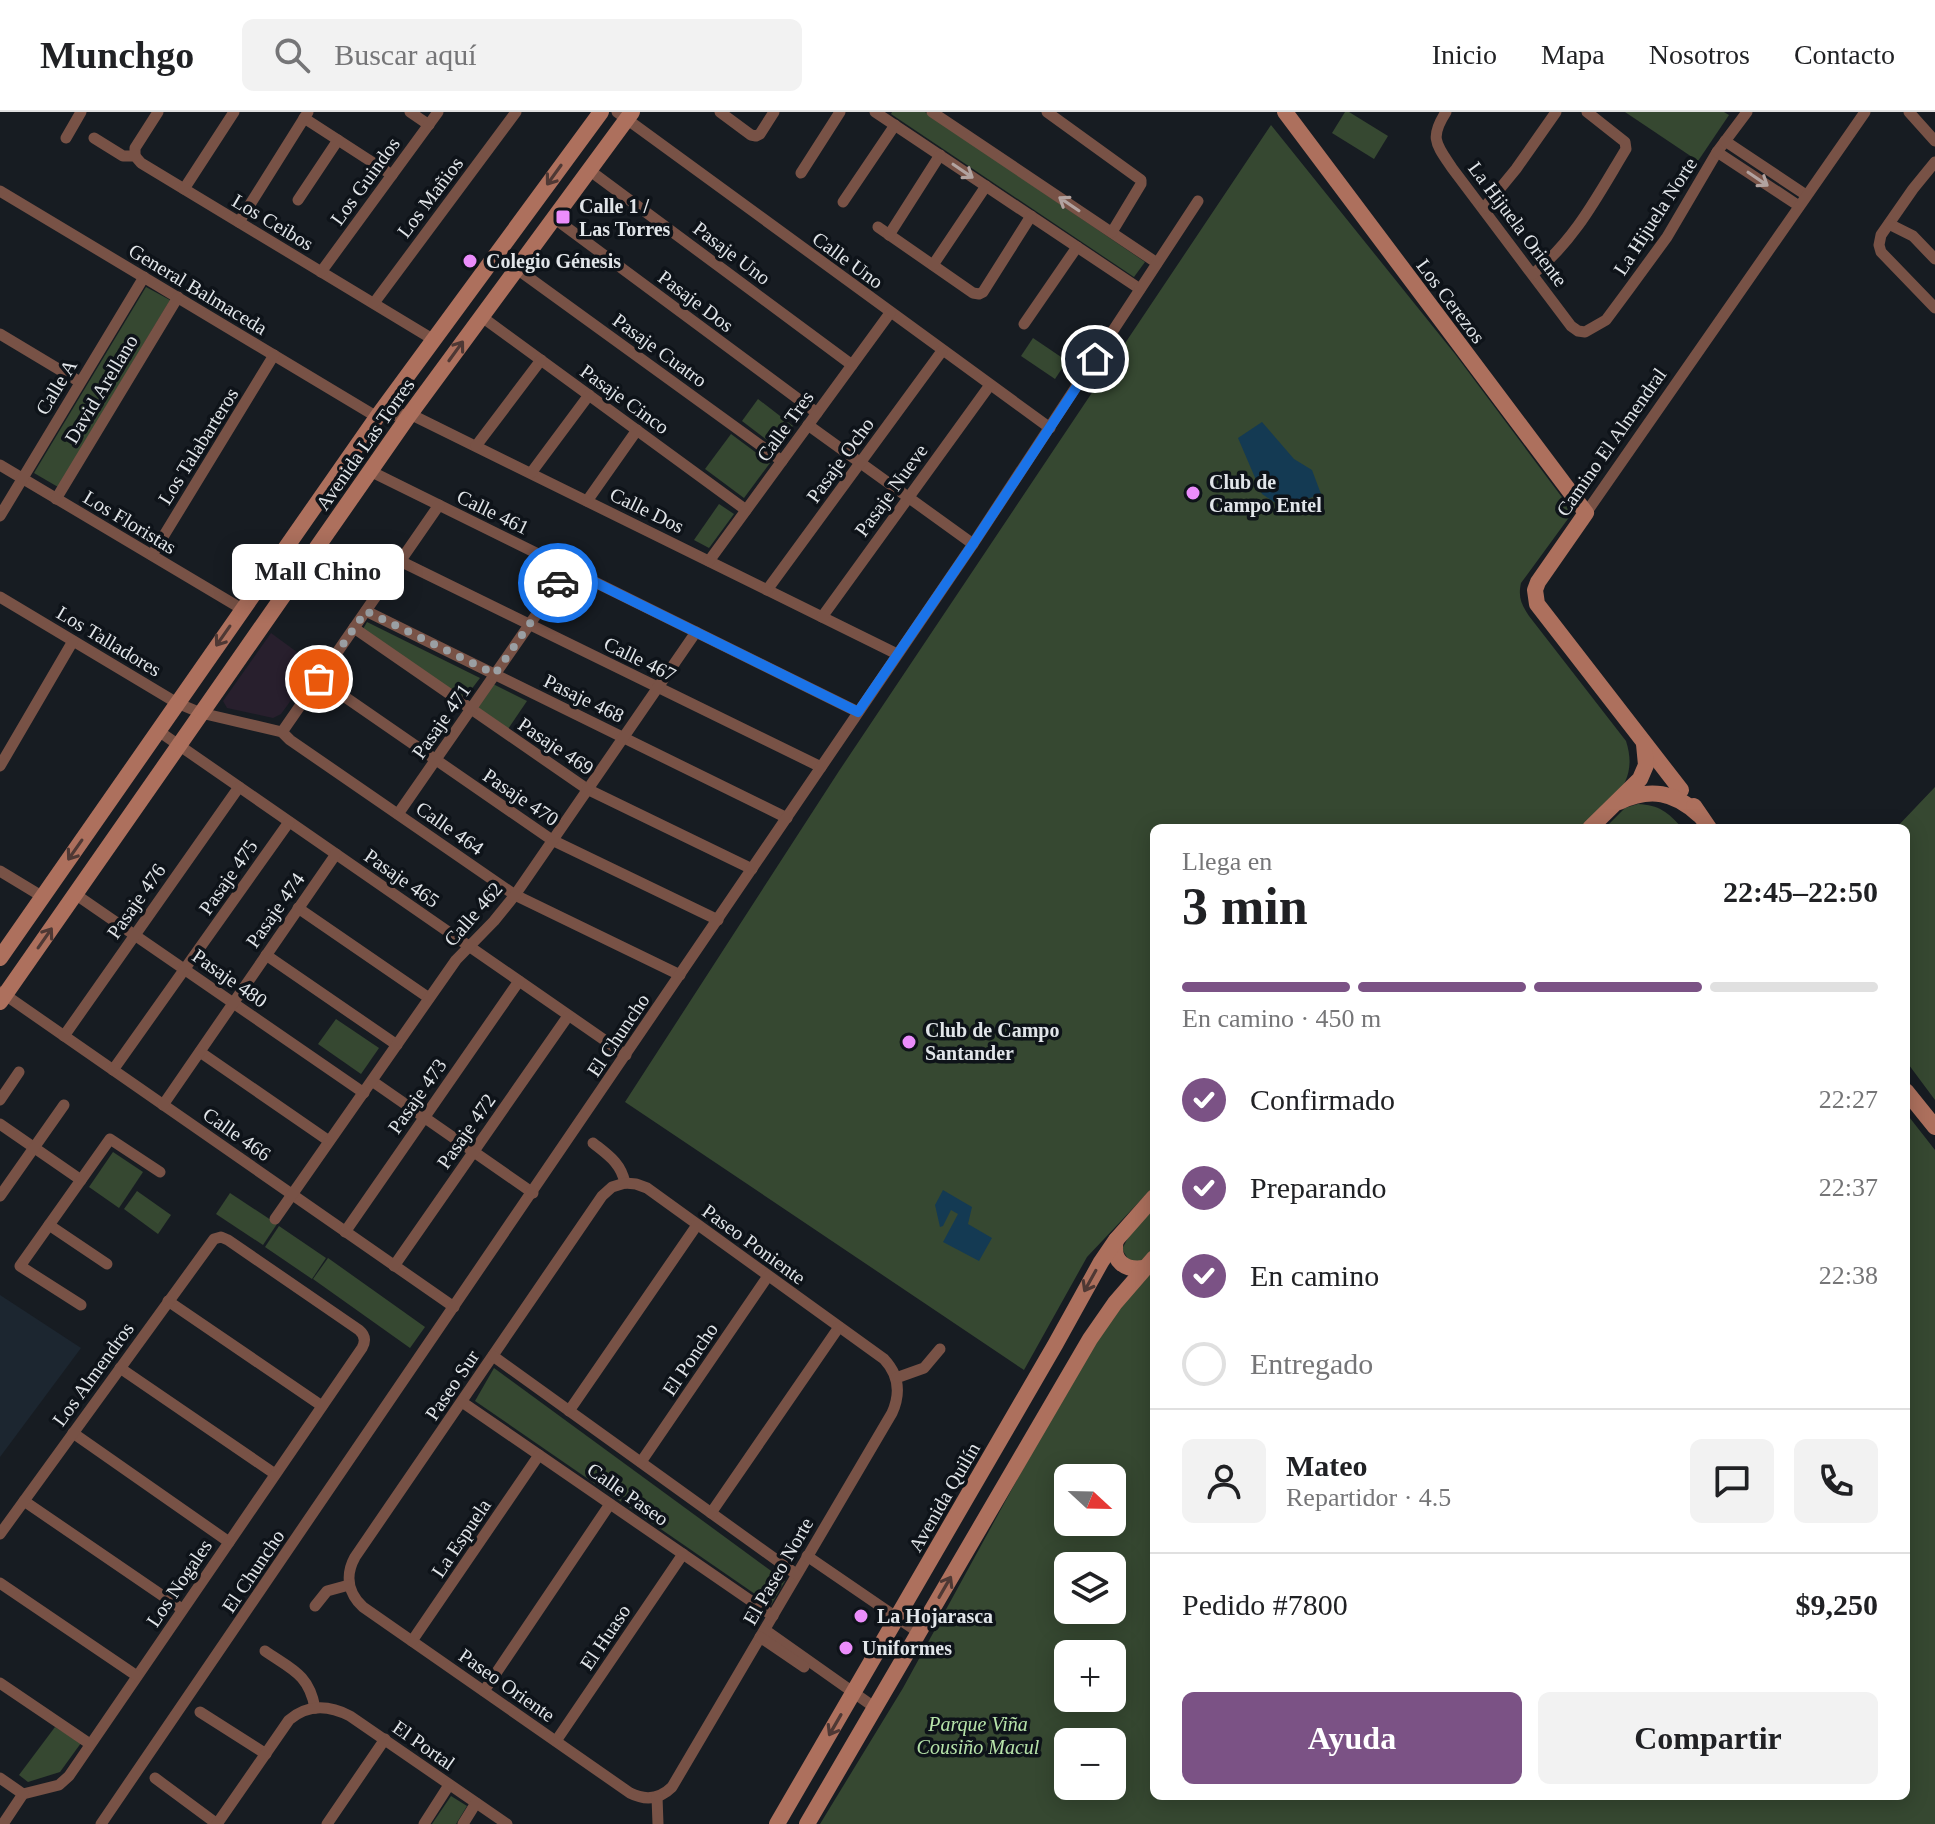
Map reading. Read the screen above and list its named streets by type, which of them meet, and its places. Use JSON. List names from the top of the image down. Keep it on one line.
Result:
{"streets":{"main road":["Los Cerezos","Camino El Almendral","Avenida Las Torres","Avenida Quilín"],"street":["Los Guindos","Los Mañios","La Hijuela Norte","Los Ceibos","La Hijuela Oriente","Pasaje Uno","Calle Uno","General Balmaceda","Pasaje Dos","Pasaje Cuatro","Calle A","David Arellano","Pasaje Cinco","Calle Tres","Los Talabarteros","Pasaje Ocho","Pasaje Nueve","Calle Dos","Calle 461","Los Floristas","Los Talladores","Calle 467","Pasaje 468","Pasaje 471","Pasaje 469","Pasaje 470","Calle 464","Pasaje 475","Pasaje 465","Pasaje 476","Pasaje 474","Calle 462","Pasaje 480","El Chuncho","Pasaje 473","Pasaje 472","Calle 466","Paseo Poniente","El Poncho","Los Almendros","Paseo Sur","Calle Paseo","La Espuela","El Paseo Norte","Los Nogales","El Huaso","Paseo Oriente","El Portal"]},"crossings":[["Los Guindos","Los Ceibos"],["Los Mañios","Los Ceibos"],["La Hijuela Norte","La Hijuela Oriente"],["Los Ceibos","Avenida Las Torres"],["Pasaje Uno","Calle Tres"],["Pasaje Uno","Avenida Las Torres"],["Calle Uno","Calle Tres"],["Calle Uno","Avenida Las Torres"],["Calle Uno","Pasaje Ocho"],["Calle Uno","Pasaje Nueve"],["Calle Uno","El Chuncho"],["General Balmaceda","Calle A"],["General Balmaceda","David Arellano"],["General Balmaceda","Avenida Las Torres"],["General Balmaceda","Los Talabarteros"],["Pasaje Dos","Calle Tres"],["Pasaje Dos","Avenida Las Torres"],["Los Cerezos","Camino El Almendral"],["Pasaje Cuatro","Calle Tres"],["Pasaje Cuatro","Avenida Las Torres"],["Calle A","Los Floristas"],["David Arellano","Los Floristas"],["Pasaje Cinco","Calle Tres"],["Pasaje Cinco","Avenida Las Torres"],["Calle Tres","Calle Dos"],["Avenida Las Torres","Calle Dos"],["Avenida Las Torres","Calle 461"],["Avenida Las Torres","Los Floristas"],["Avenida Las Torres","Los Talladores"],["Avenida Las Torres","Calle 464"],["Avenida Las Torres","Pasaje 465"],["Avenida Las Torres","Pasaje 480"],["Avenida Las Torres","Calle 466"],["Los Talabarteros","Los Floristas"],["Pasaje Ocho","Calle Dos"],["Pasaje Nueve","Calle Dos"],["Calle Dos","El Chuncho"],["Calle 461","Pasaje 471"],["Calle 461","Calle 462"],["Calle 461","El Chuncho"],["Los Talladores","Calle 464"],["Calle 467","Pasaje 471"],["Calle 467","Calle 462"],["Calle 467","El Chuncho"],["Pasaje 468","Pasaje 471"],["Pasaje 468","Calle 462"],["Pasaje 468","El Chuncho"],["Pasaje 471","Pasaje 469"],["Pasaje 471","Pasaje 470"],["Pasaje 471","Calle 464"],["Pasaje 469","Calle 462"],["Pasaje 469","El Chuncho"],["Pasaje 470","Calle 462"],["Pasaje 470","El Chuncho"],["Calle 464","Calle 462"],["Calle 464","El Chuncho"],["Pasaje 475","Pasaje 465"],["Pasaje 475","Pasaje 480"],["Pasaje 475","Calle 466"],["Pasaje 465","Pasaje 476"],["Pasaje 465","Pasaje 474"],["Pasaje 465","Calle 462"],["Pasaje 465","El Chuncho"],["Pasaje 465","Pasaje 473"],["Pasaje 465","Pasaje 472"],["Pasaje 476","Pasaje 480"],["Pasaje 476","Calle 466"],["Pasaje 474","Pasaje 480"],["Pasaje 474","Calle 466"],["Calle 462","Pasaje 480"],["Calle 462","Calle 466"],["El Chuncho","Calle 466"],["Pasaje 473","Calle 466"],["Pasaje 472","Calle 466"],["Paseo Poniente","El Poncho"],["Paseo Poniente","Paseo Sur"],["Paseo Poniente","El Paseo Norte"],["El Poncho","Calle Paseo"],["Los Almendros","Los Nogales"],["Paseo Sur","Calle Paseo"],["Paseo Sur","Paseo Oriente"],["Calle Paseo","La Espuela"],["Calle Paseo","El Paseo Norte"],["Calle Paseo","El Huaso"],["La Espuela","Paseo Oriente"],["El Paseo Norte","Paseo Oriente"],["El Huaso","Paseo Oriente"]],"parks":["Parque Viña Cousiño Macul"],"places":{"transit":["Calle 1 / Las Torres"],"other":["Colegio Génesis","Club de Campo Entel","Mall Chino","Club de Campo Santander","La Hojarasca","Uniformes"]},"north":"right","page":{"header":"Munchgo","search":"Buscar aquí","nav":["Inicio","Mapa","Nosotros","Contacto"],"bubble":"Mall Chino","heading":["3 min","Llega en","22:45–22:50"],"panel":["Mateo","Repartidor · 4.5","Pedido #7800","$9,250"],"bar":"En camino · 450 m","list":[["Confirmado","22:27"],["Preparando","22:37"],["En camino","22:38"],"Entregado"],"map_buttons":["+","−"],"buttons":["Ayuda","Compartir"]}}
